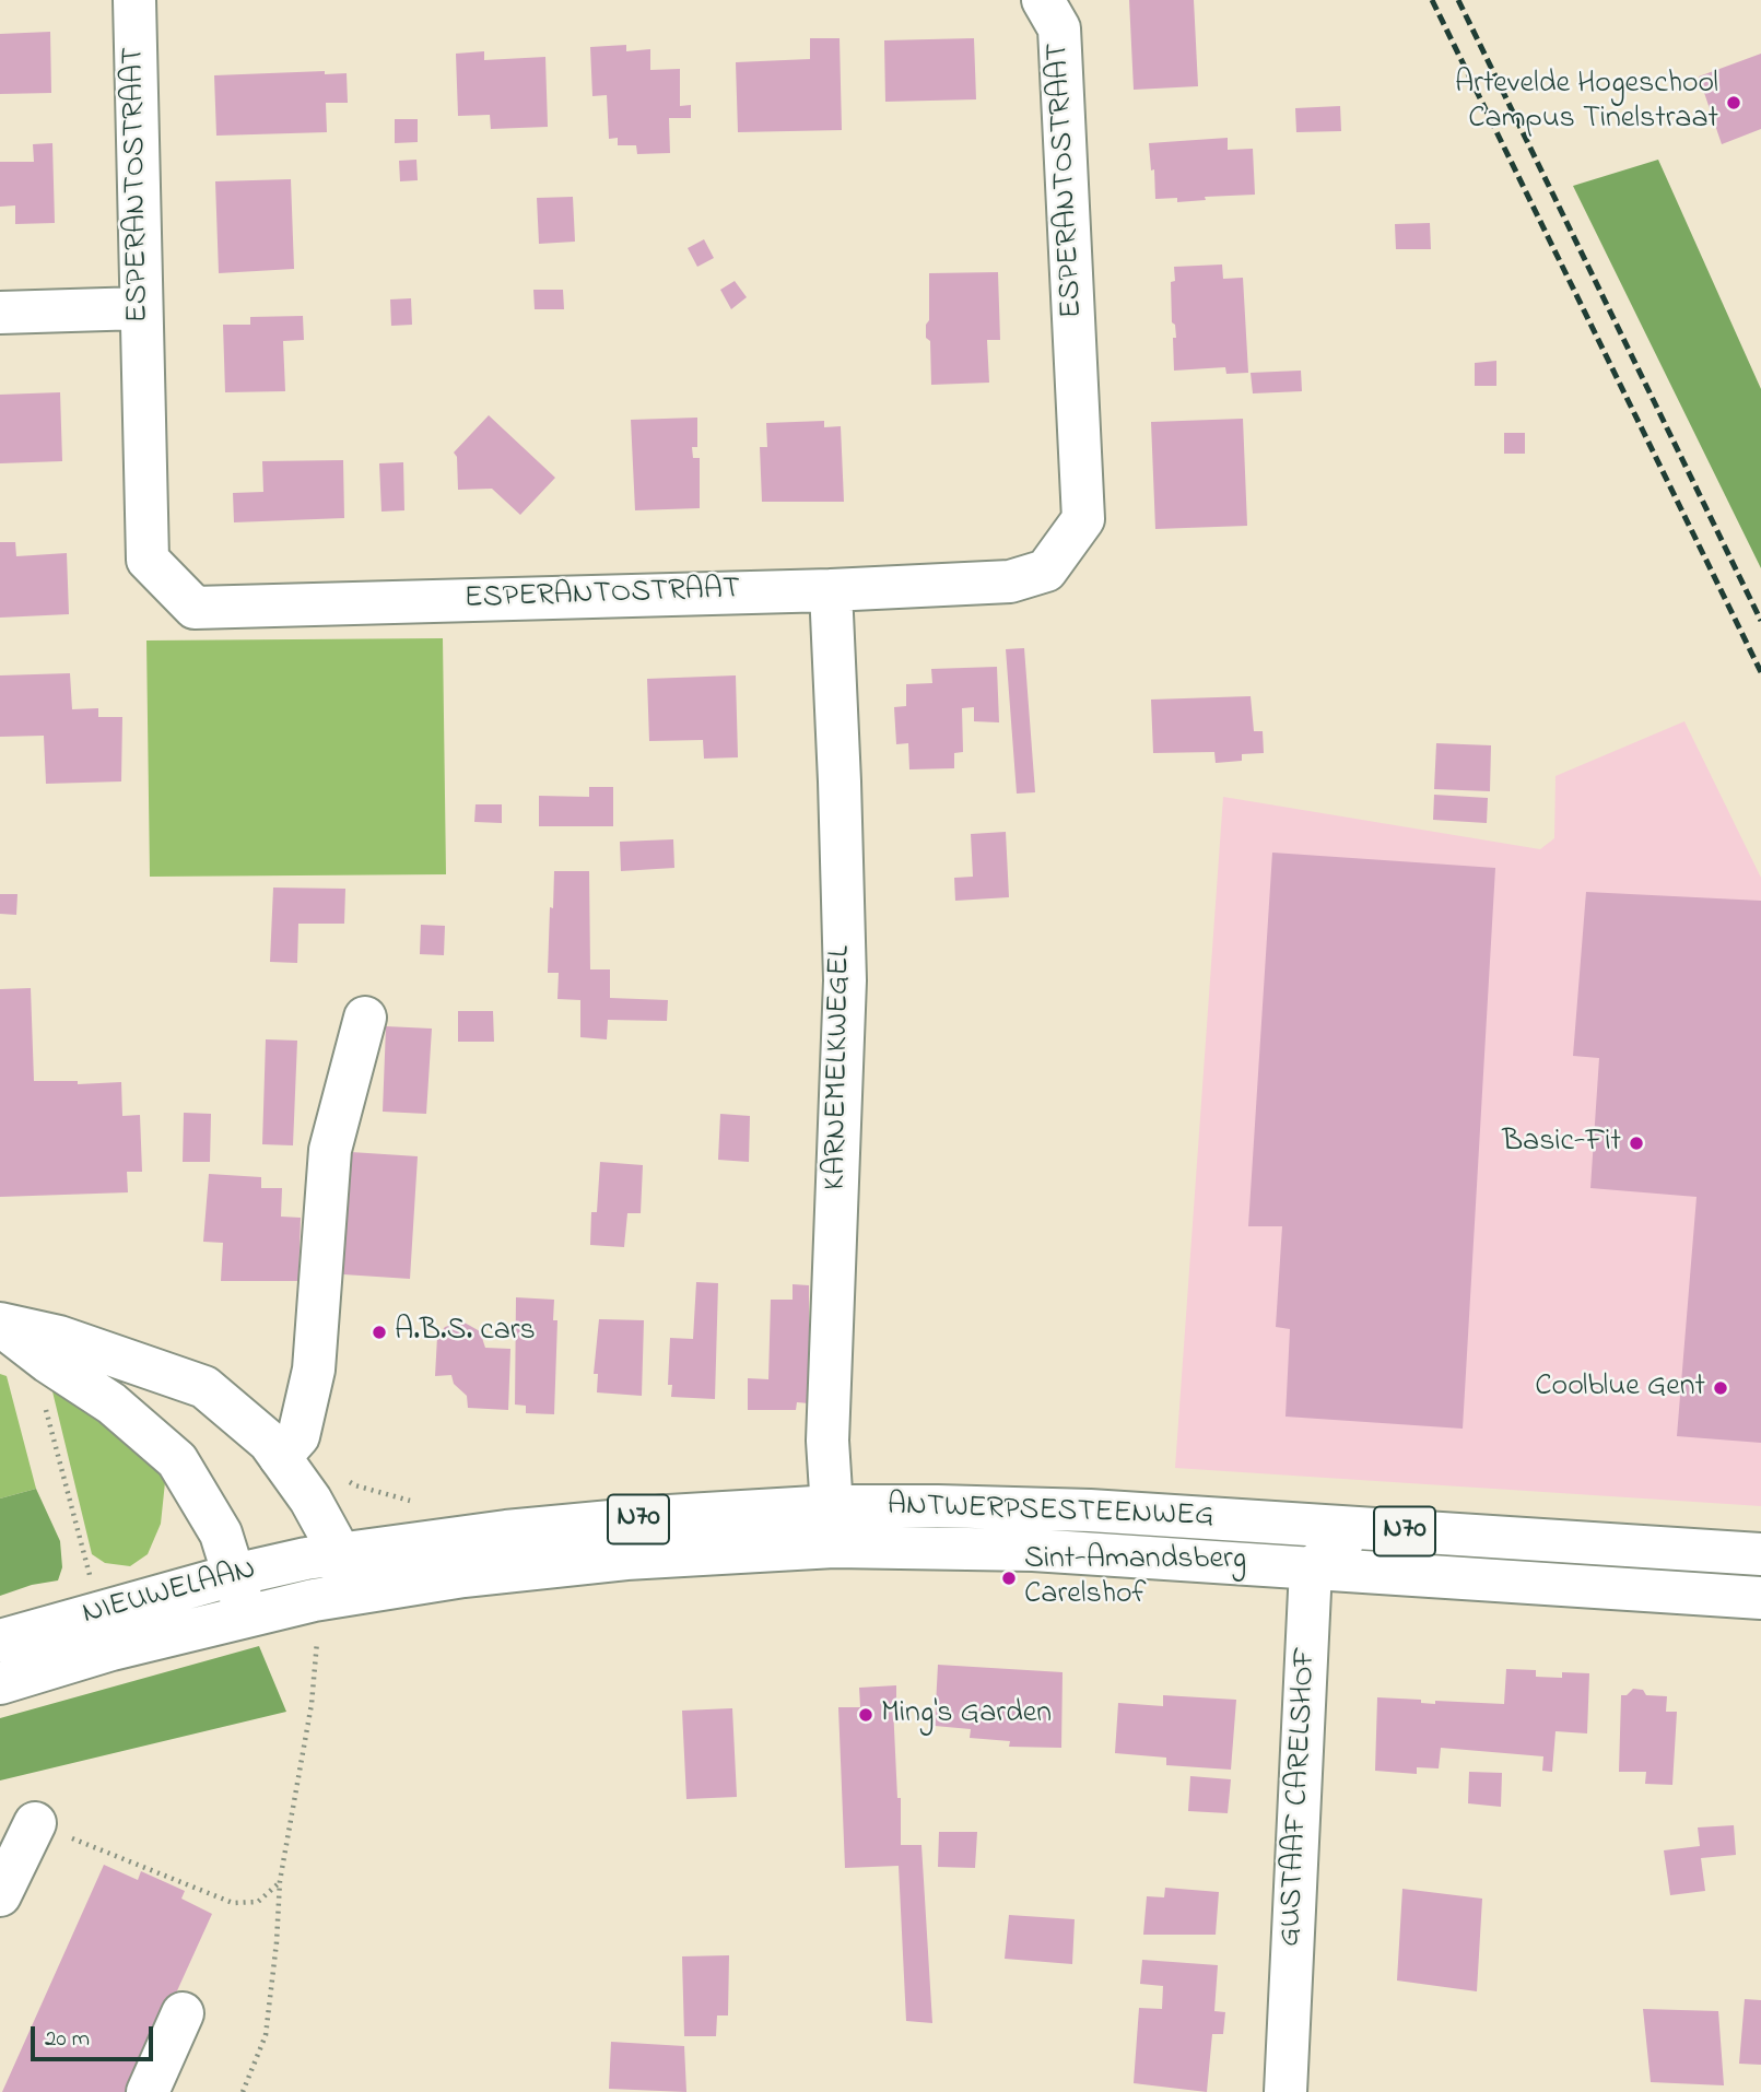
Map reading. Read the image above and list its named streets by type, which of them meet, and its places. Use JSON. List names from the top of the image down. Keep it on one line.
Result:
{"streets":{"main road":["ESPERANTOSTRAAT","KARNEMELKWEGEL","ANTWERPSESTEENWEG","N70","NIEUWELAAN","GUSTAAF CARELSHOF"]},"crossings":[["ESPERANTOSTRAAT","KARNEMELKWEGEL"],["KARNEMELKWEGEL","ANTWERPSESTEENWEG"],["ANTWERPSESTEENWEG","NIEUWELAAN"],["ANTWERPSESTEENWEG","GUSTAAF CARELSHOF"]],"places":["Artevelde Hogeschool Campus Tinelstraat","Basic-Fit","A.B.S. cars","Coolblue Gent","Sint-Amandsberg Carelshof","Ming's Garden"],"scale_bar":"20 m"}
